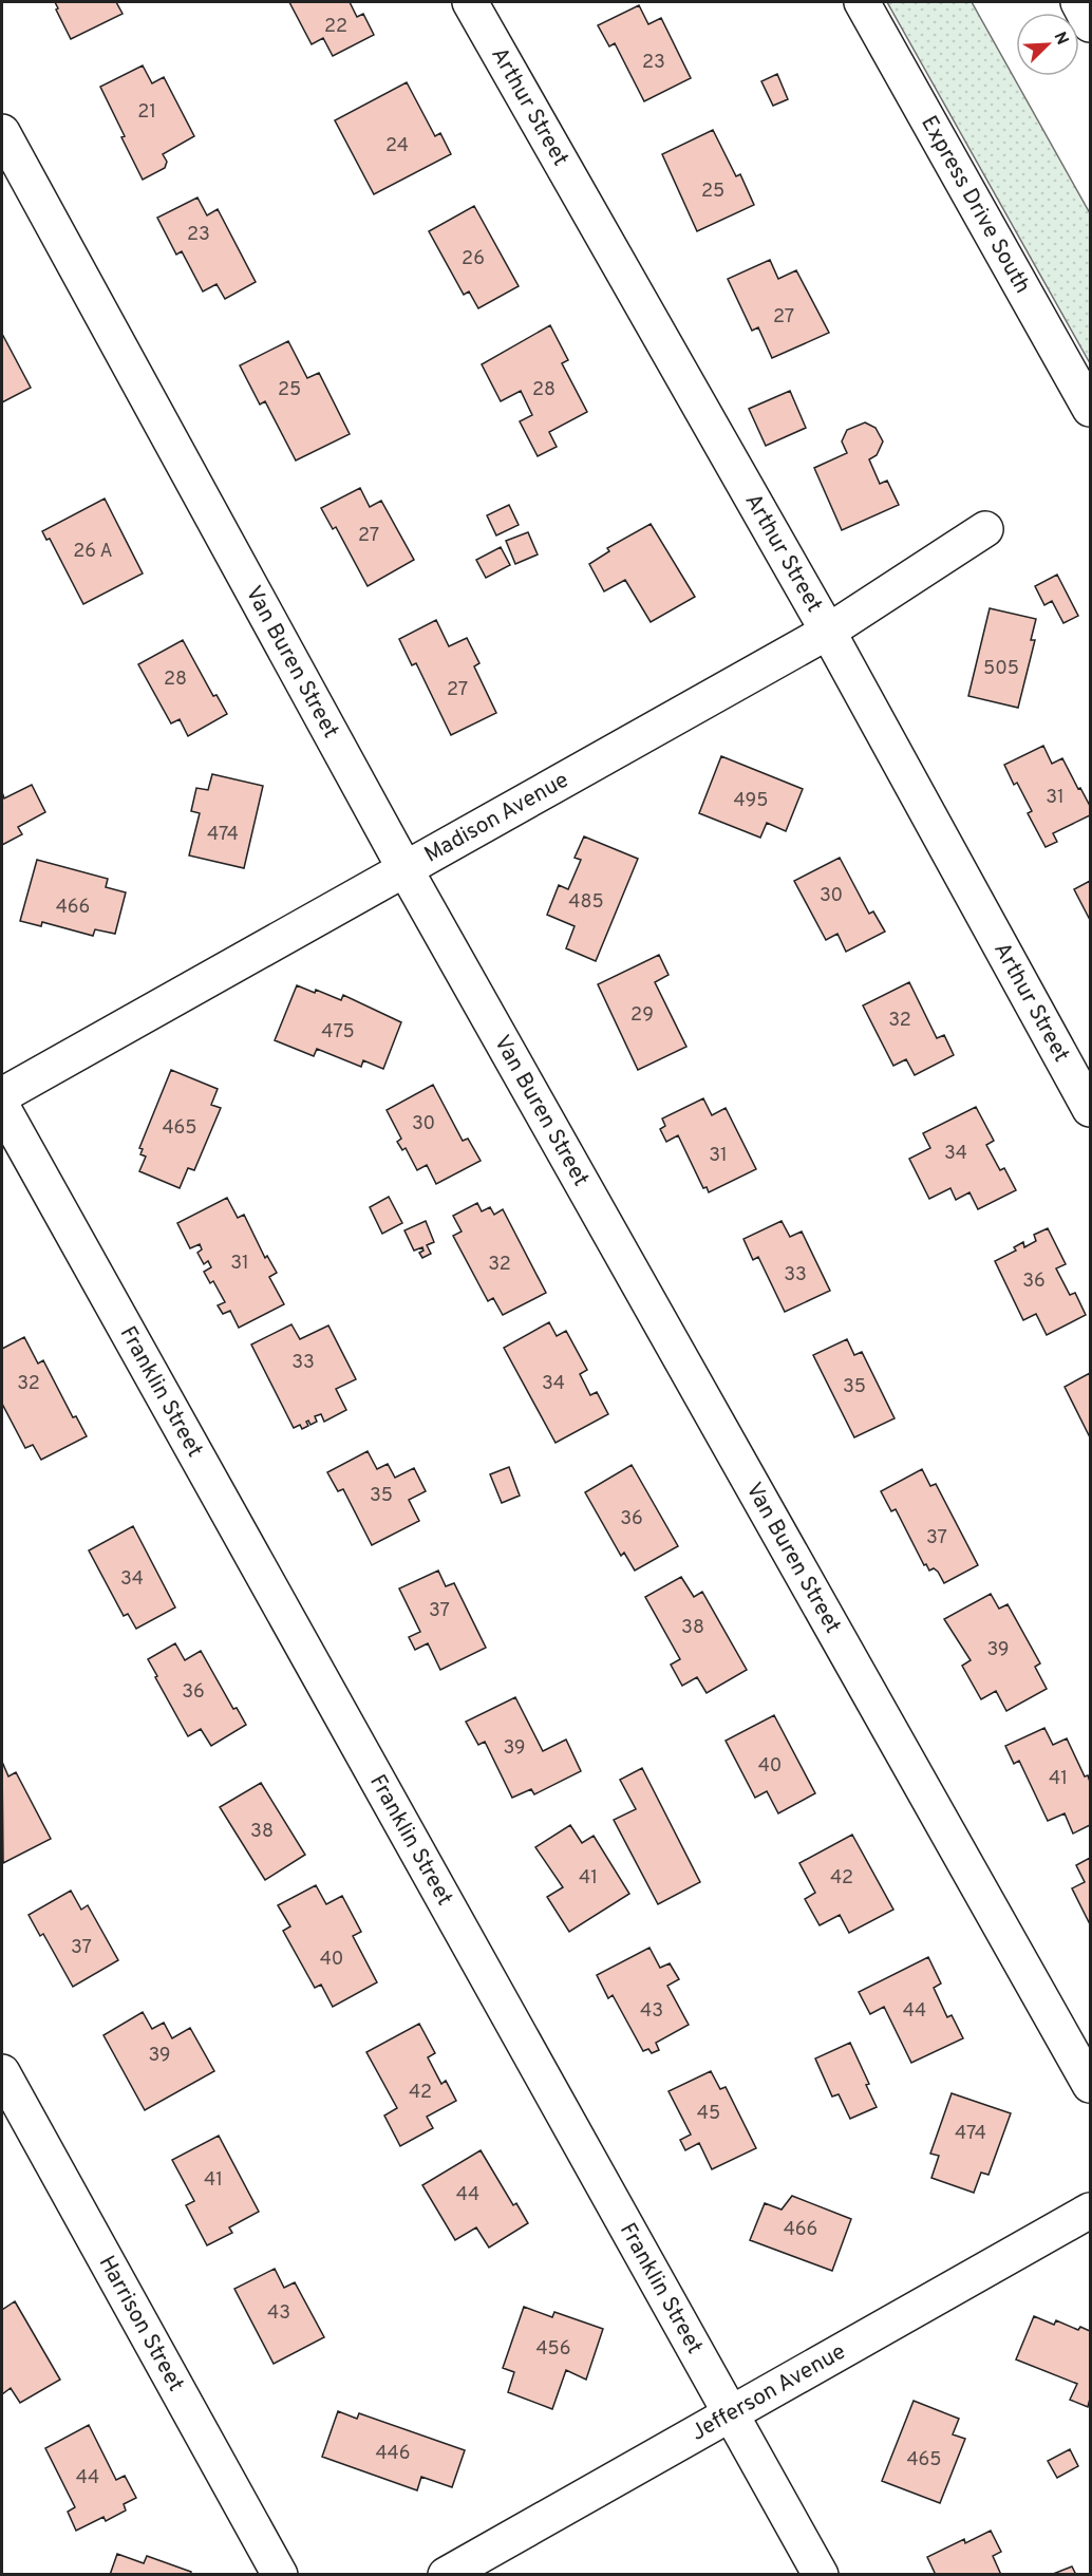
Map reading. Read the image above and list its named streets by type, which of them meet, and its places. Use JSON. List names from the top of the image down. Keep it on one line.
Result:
{"streets":{"main road":["Arthur Street","Express Drive South","Van Buren Street","Madison Avenue","Franklin Street","Harrison Street","Jefferson Avenue"]},"crossings":[["Arthur Street","Madison Avenue"],["Van Buren Street","Madison Avenue"],["Franklin Street","Jefferson Avenue"]],"house_numbers":["22","23","21","24","25","23","26","27","25","28","27","26 A","505","28","27","31","495","474","30","485","466","29","32","475","30","465","34","31","31","32","33","36","33","32","34","35","35","36","37","34","37","38","39","36","39","40","41","38","41","42","37","40","43","44","39","42","45","474","41","44","466","43","456","446","465","44"],"north":"top right"}
